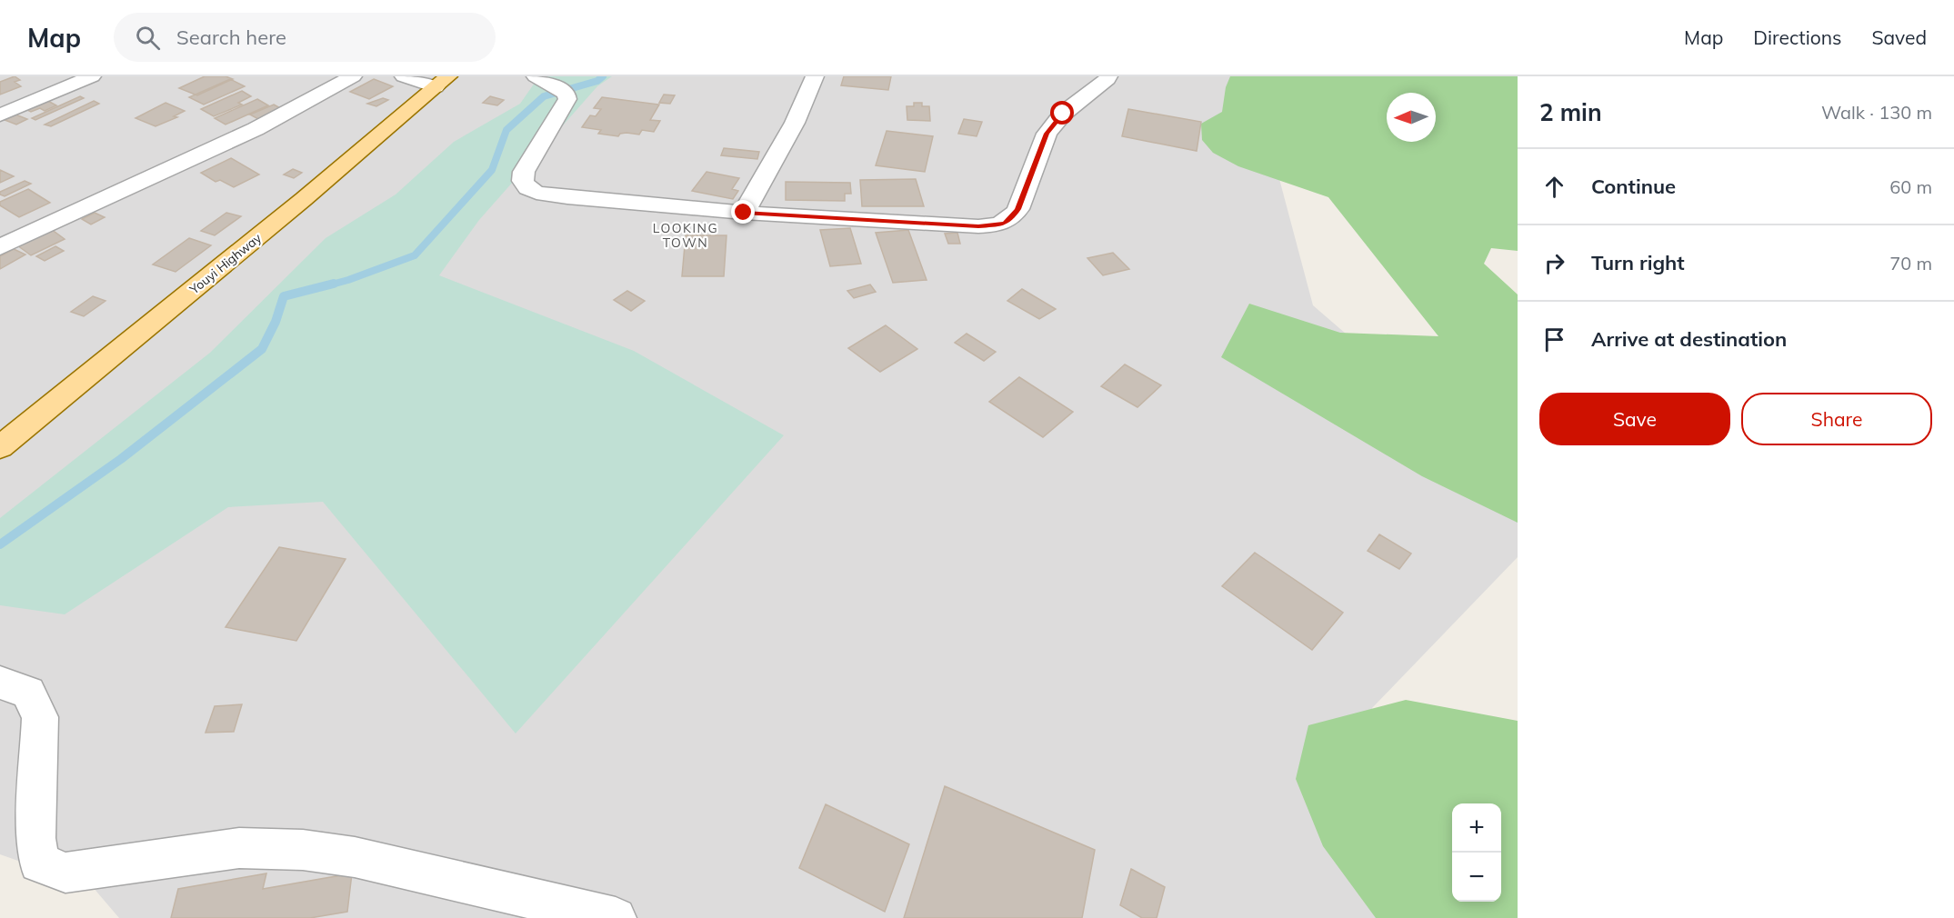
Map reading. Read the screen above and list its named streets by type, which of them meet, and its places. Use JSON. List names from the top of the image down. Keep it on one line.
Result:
{"streets":{"main road":["Youyi Highway"]},"districts":["LOOKING TOWN"],"north":"left","page":{"header":"Map","search":"Search here","nav":["Map","Directions","Saved"],"heading":["2 min","Walk · 130 m"],"list":[["Continue","60 m"],["Turn right","70 m"],"Arrive at destination"],"buttons":["Save","Share"],"map_buttons":["+","−"]}}
